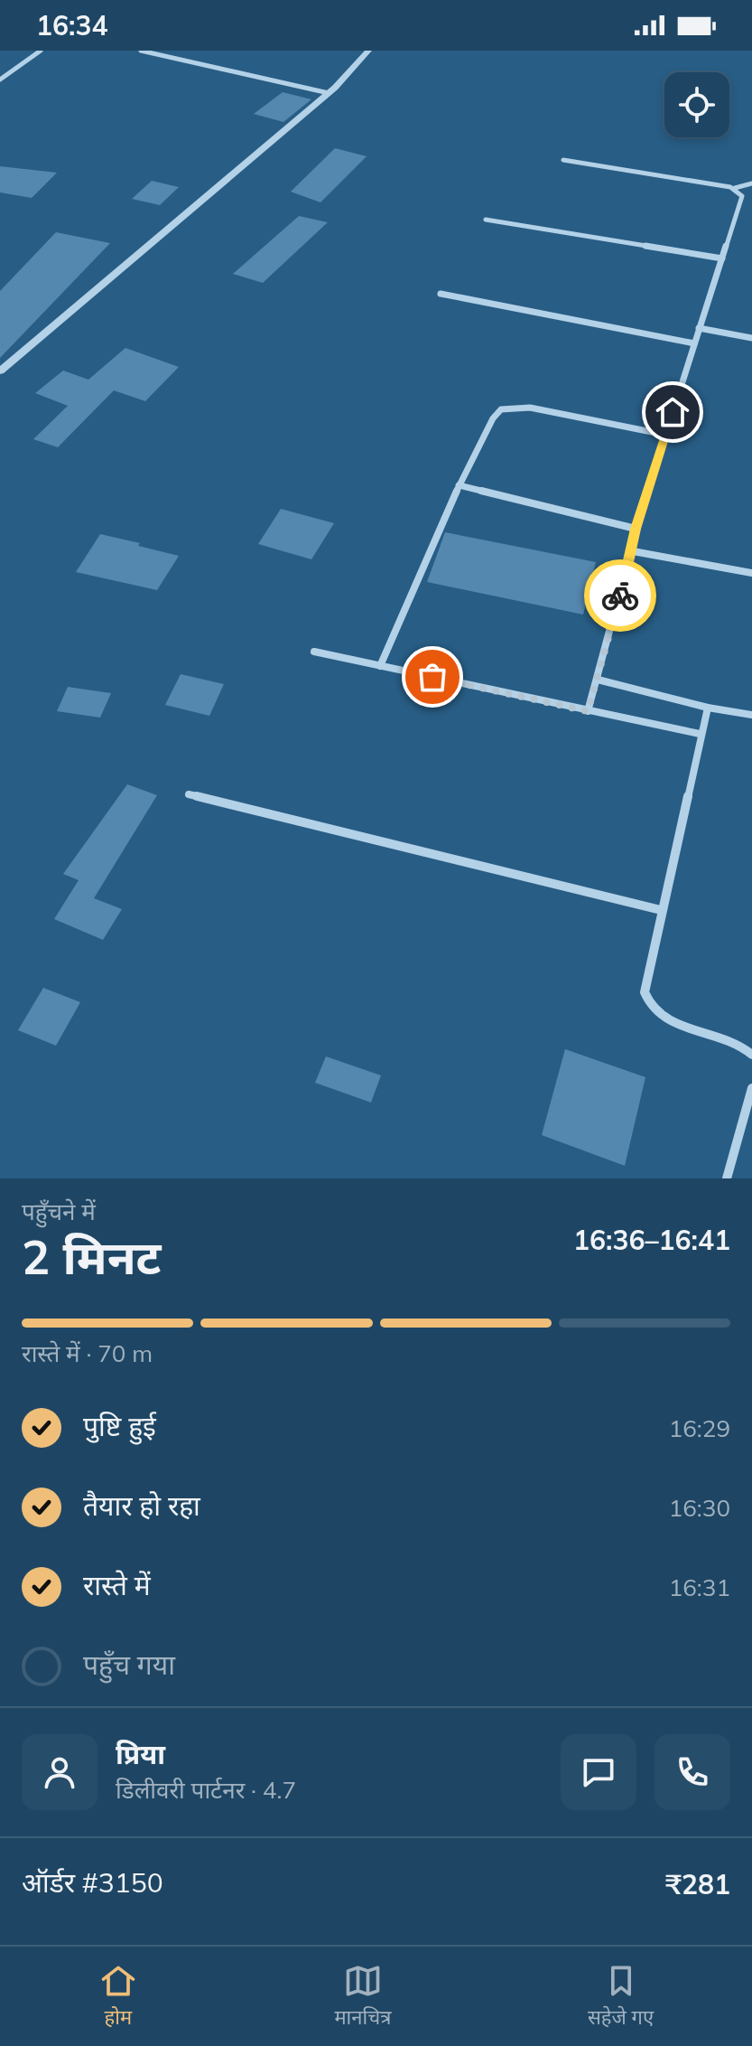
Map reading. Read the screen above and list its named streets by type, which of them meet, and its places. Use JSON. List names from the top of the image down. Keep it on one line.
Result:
{"page":{"status":"16:34","heading":["2 मिनट","पहुँचने में","16:36–16:41"],"panel":["प्रिया","डिलीवरी पार्टनर · 4.7","ऑर्डर #3150","₹281"],"bar":"रास्ते में · 70 m","list":[["पुष्टि हुई","16:29"],["तैयार हो रहा","16:30"],["रास्ते में","16:31"],"पहुँच गया"],"tabs":["होम","मानचित्र","सहेजे गए"]}}
